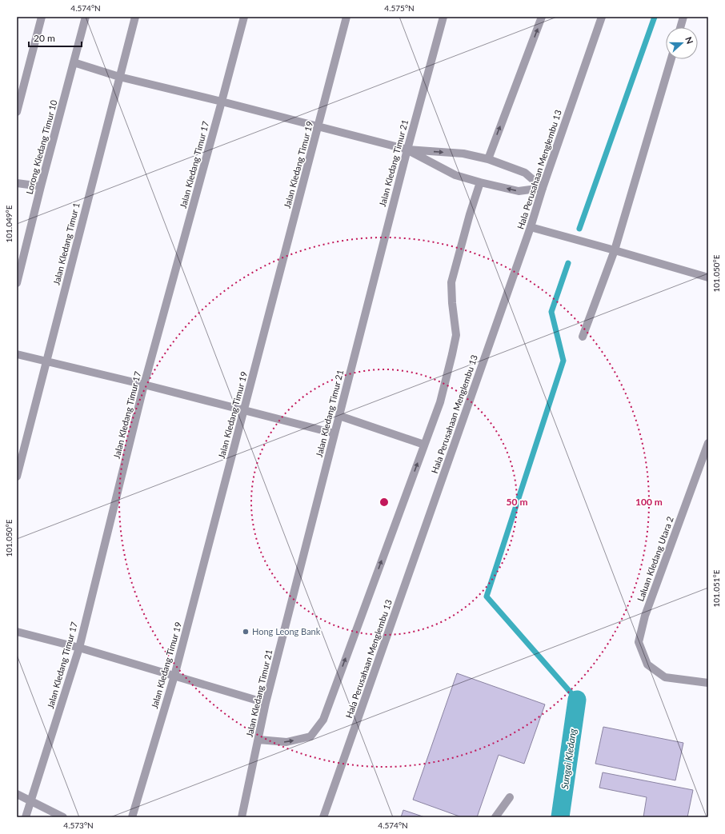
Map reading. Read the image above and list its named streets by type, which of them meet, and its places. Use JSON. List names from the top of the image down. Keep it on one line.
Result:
{"streets":{"street":["Lorong Kledang Timur 10","Jalan Kledang Timur 21","Jalan Kledang Timur 17","Jalan Kledang Timur 19","Hala Perusahaan Menglembu 13","Jalan Kledang Timur 1","Laluan Kledang Utara 2"]},"water":["Sungai Kledang"],"places":["Hong Leong Bank"],"scale_bar":"20 m","north":"right","coordinates":["4.574°N","4.575°N","101.049°E","101.050°E","101.051°E","4.573°N"],"rings":["50 m","100 m"]}
